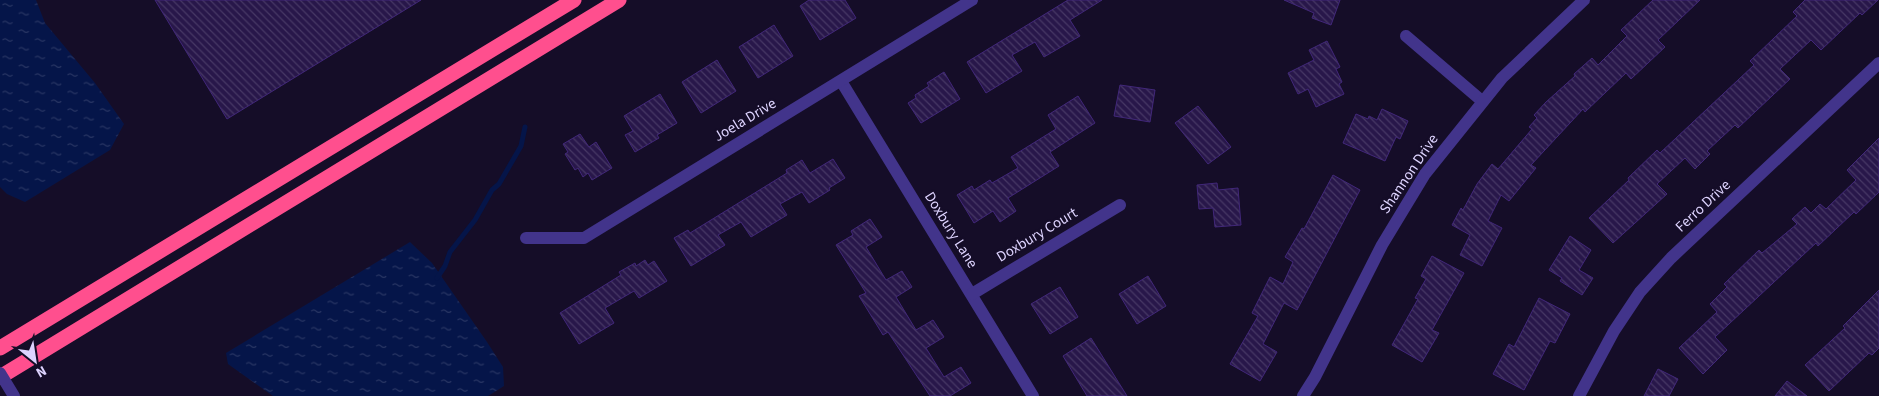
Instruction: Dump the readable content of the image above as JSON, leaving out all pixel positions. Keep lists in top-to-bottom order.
{
  "streets": {
    "street": [
      "Joela Drive",
      "Shannon Drive",
      "Ferro Drive",
      "Doxbury Lane",
      "Doxbury Court"
    ]
  },
  "crossings": [
    ["Joela Drive", "Doxbury Lane"],
    ["Doxbury Lane", "Doxbury Court"]
  ],
  "north": "bottom right"
}
